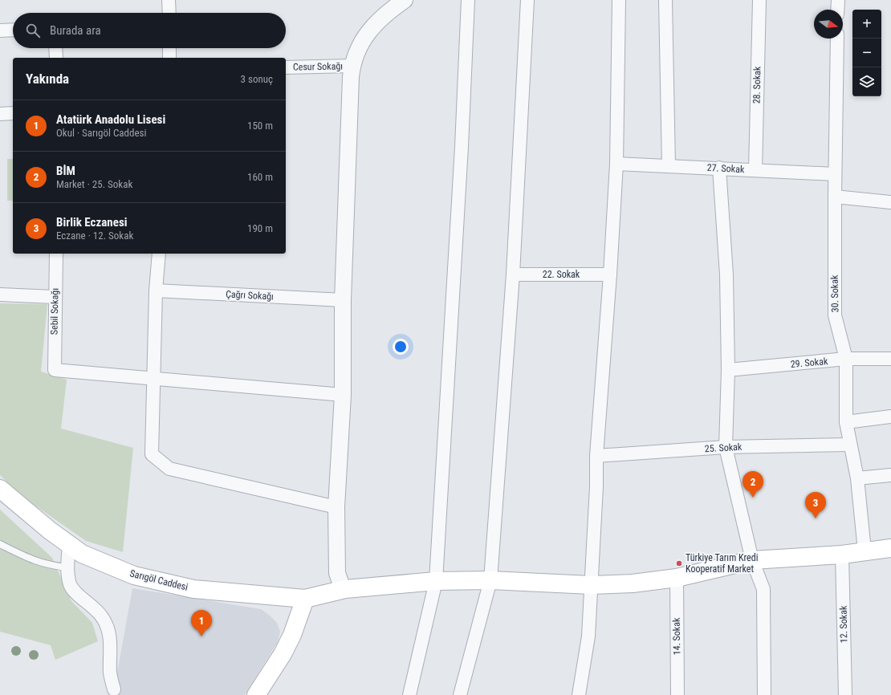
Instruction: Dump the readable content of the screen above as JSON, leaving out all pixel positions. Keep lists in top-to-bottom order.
{
  "streets": {
    "main road": ["Sarıgöl Caddesi"],
    "street": [
      "Cesur Sokağı",
      "28. Sokak",
      "27. Sokak",
      "22. Sokak",
      "30. Sokak",
      "Çağrı Sokağı",
      "Sebil Sokağı",
      "29. Sokak",
      "25. Sokak",
      "12. Sokak",
      "14. Sokak"
    ]
  },
  "crossings": [
    ["28. Sokak", "27. Sokak"],
    ["27. Sokak", "30. Sokak"],
    ["30. Sokak", "29. Sokak"],
    ["30. Sokak", "25. Sokak"],
    ["30. Sokak", "Sarıgöl Caddesi"],
    ["Sarıgöl Caddesi", "12. Sokak"],
    ["Sarıgöl Caddesi", "14. Sokak"]
  ],
  "places": ["Türkiye Tarım Kredi Kooperatif Market"],
  "north": "right",
  "page": {
    "map_buttons": ["+", "−"],
    "search": "Burada ara",
    "heading": ["Yakında", "3 sonuç"],
    "list": [
      {
        "mark": "1",
        "name": "Atatürk Anadolu Lisesi",
        "note": "Okul · Sarıgöl Caddesi",
        "value": "150 m"
      },
      {
        "mark": "2",
        "name": "BİM",
        "note": "Market · 25. Sokak",
        "value": "160 m"
      },
      {
        "mark": "3",
        "name": "Birlik Eczanesi",
        "note": "Eczane · 12. Sokak",
        "value": "190 m"
      }
    ],
    "pins": ["2", "3", "1"]
  }
}
